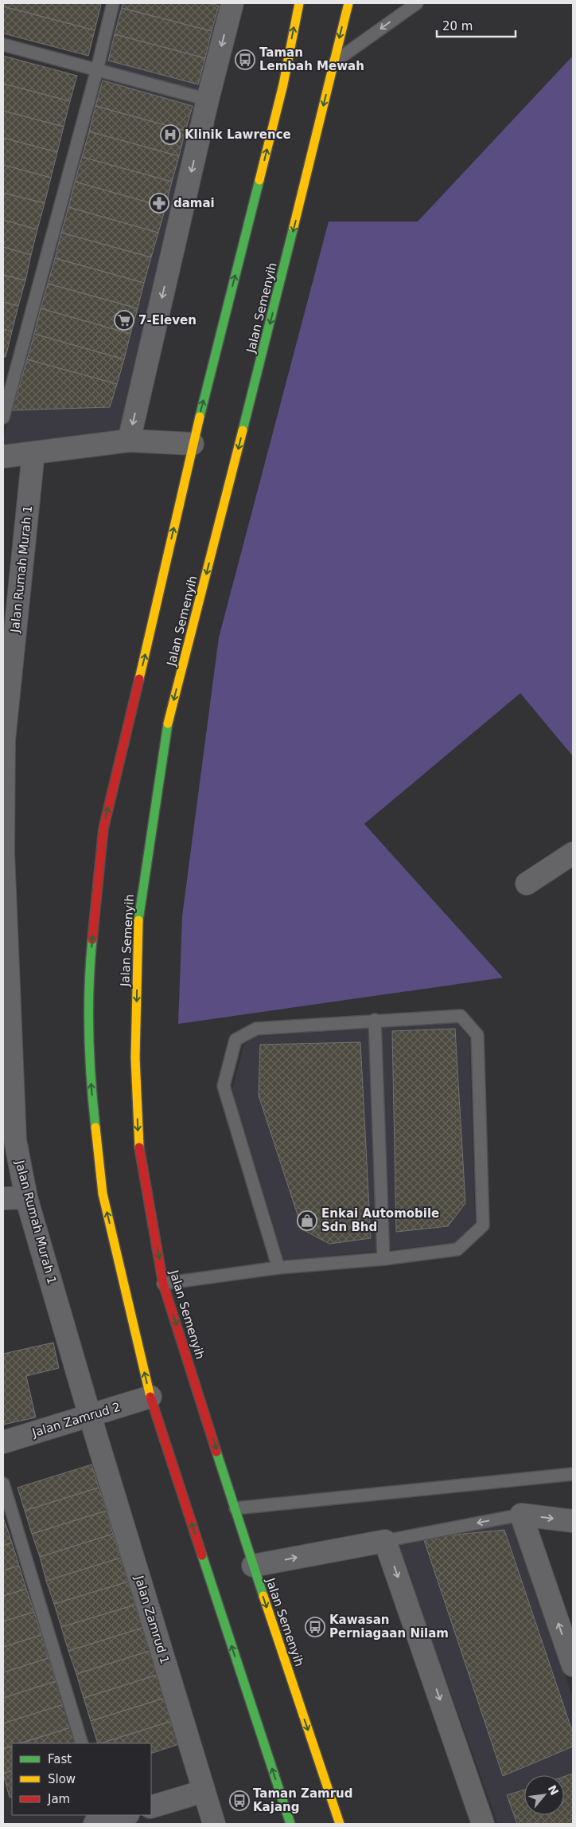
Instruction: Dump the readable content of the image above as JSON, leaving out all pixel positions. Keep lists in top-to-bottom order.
{
  "streets": {
    "main road": ["Jalan Semenyih"],
    "street": ["Jalan Rumah Murah 1", "Jalan Zamrud 2", "Jalan Zamrud 1"]
  },
  "crossings": [
    ["Jalan Rumah Murah 1", "Jalan Zamrud 2"],
    ["Jalan Rumah Murah 1", "Jalan Zamrud 1"],
    ["Jalan Zamrud 2", "Jalan Zamrud 1"]
  ],
  "places": {
    "bus stop": ["Taman Lembah Mewah", "Kawasan Perniagaan Nilam", "Taman Zamrud Kajang"],
    "hospital": ["Klinik Lawrence"],
    "pharmacy": ["damai"],
    "supermarket": ["7-Eleven"],
    "shop": ["Enkai Automobile Sdn Bhd"]
  },
  "legend": ["Fast", "Slow", "Jam"],
  "scale_bar": "20 m",
  "north": "top right"
}
